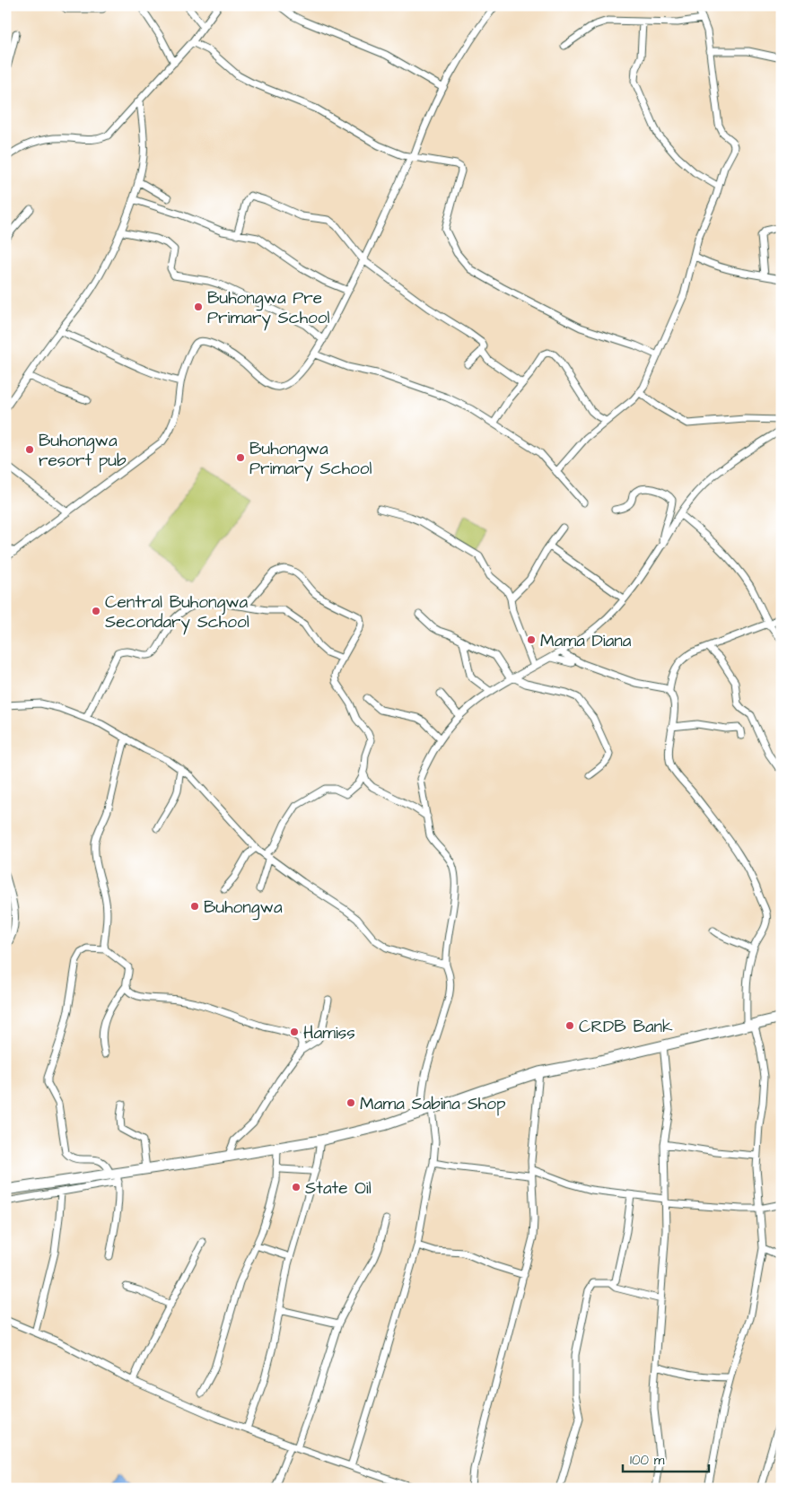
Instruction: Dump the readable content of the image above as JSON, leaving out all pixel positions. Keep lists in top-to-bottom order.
{
  "places": [
    "Buhongwa Pre Primary School",
    "Buhongwa resort pub",
    "Buhongwa Primary School",
    "Central Buhongwa Secondary School",
    "Mama Diana",
    "Buhongwa",
    "CRDB Bank",
    "Hamiss",
    "Mama Sabina Shop",
    "State Oil"
  ],
  "scale_bar": "100 m"
}
